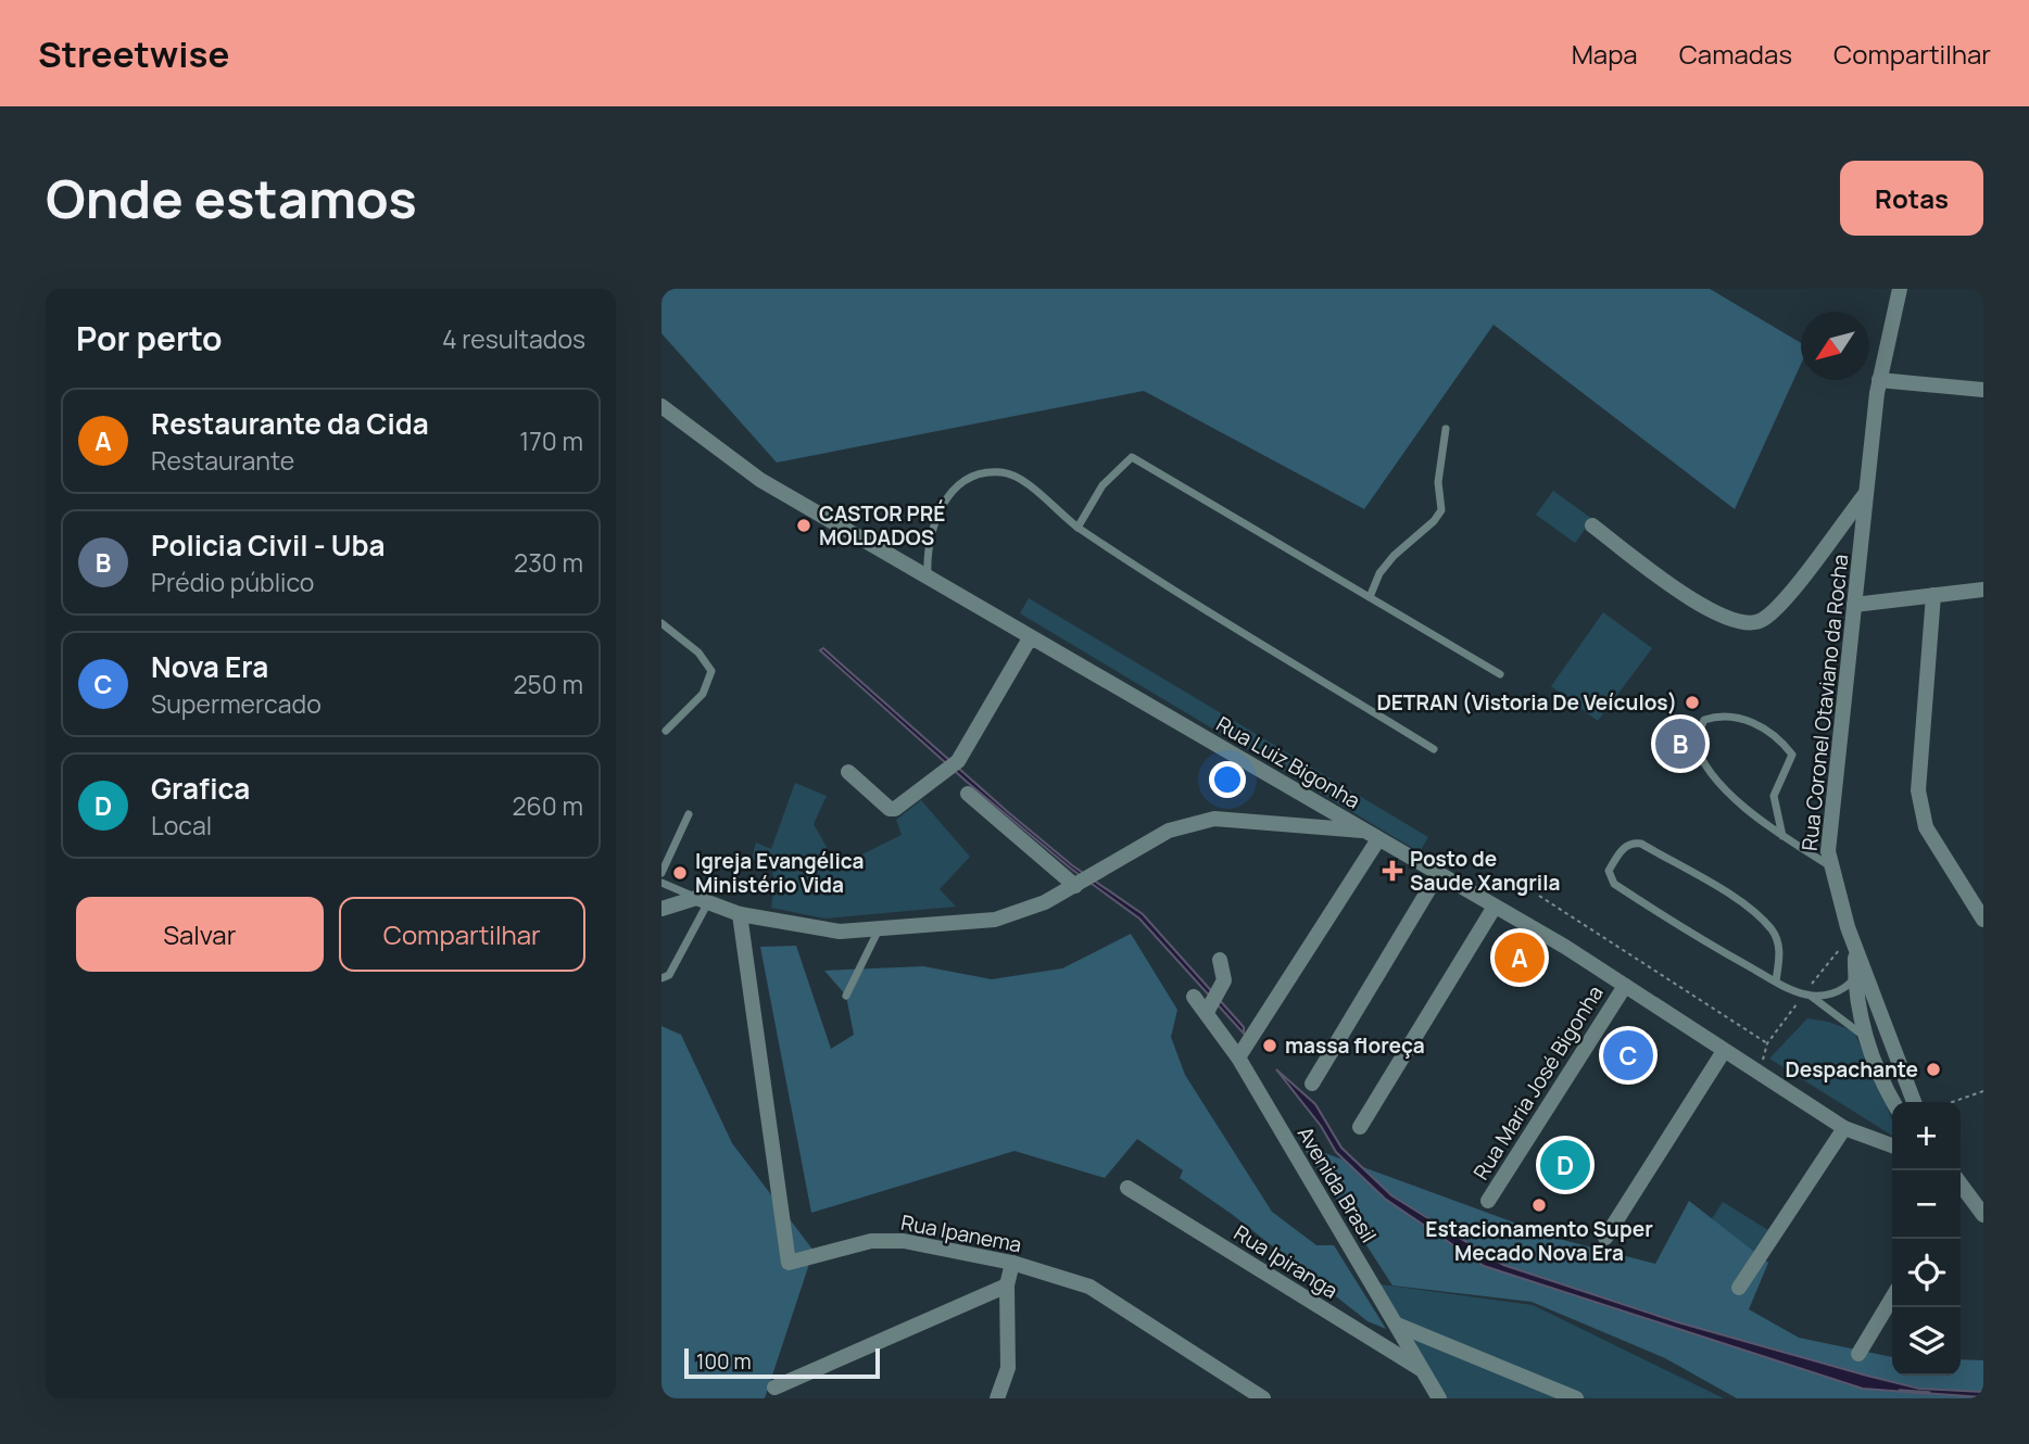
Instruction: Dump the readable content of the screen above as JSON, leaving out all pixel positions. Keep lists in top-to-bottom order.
{
  "streets": {
    "street": [
      "Rua Coronel Otaviano da Rocha",
      "Rua Luiz Bigonha",
      "Rua Maria José Bigonha",
      "Avenida Brasil",
      "Rua Ipanema",
      "Rua Ipiranga"
    ]
  },
  "crossings": [
    ["Rua Luiz Bigonha", "Rua Maria José Bigonha"],
    ["Avenida Brasil", "Rua Ipiranga"]
  ],
  "places": {
    "other": [
      "CASTOR PRÉ MOLDADOS",
      "DETRAN (Vistoria De Veículos)",
      "Igreja Evangélica Ministério Vida",
      "massa floreça",
      "Despachante",
      "Estacionamento Super Mecado Nova Era"
    ],
    "health": ["Posto de Saude Xangrila"]
  },
  "scale_bar": "100 m",
  "north": "bottom left",
  "page": {
    "header": "Streetwise",
    "nav": ["Mapa", "Camadas", "Compartilhar"],
    "buttons": [
      "Rotas",
      ["Salvar", "Compartilhar"]
    ],
    "title": "Onde estamos",
    "heading": ["Por perto", "4 resultados"],
    "list": [
      {
        "mark": "A",
        "name": "Restaurante da Cida",
        "note": "Restaurante",
        "value": "170 m"
      },
      {
        "mark": "B",
        "name": "Policia Civil - Uba",
        "note": "Prédio público",
        "value": "230 m"
      },
      {
        "mark": "C",
        "name": "Nova Era",
        "note": "Supermercado",
        "value": "250 m"
      },
      {
        "mark": "D",
        "name": "Grafica",
        "note": "Local",
        "value": "260 m"
      }
    ],
    "pins": [
      "B",
      "A",
      "C",
      "D"
    ],
    "map_buttons": ["+", "−"],
    "scale": "100 m"
  }
}
